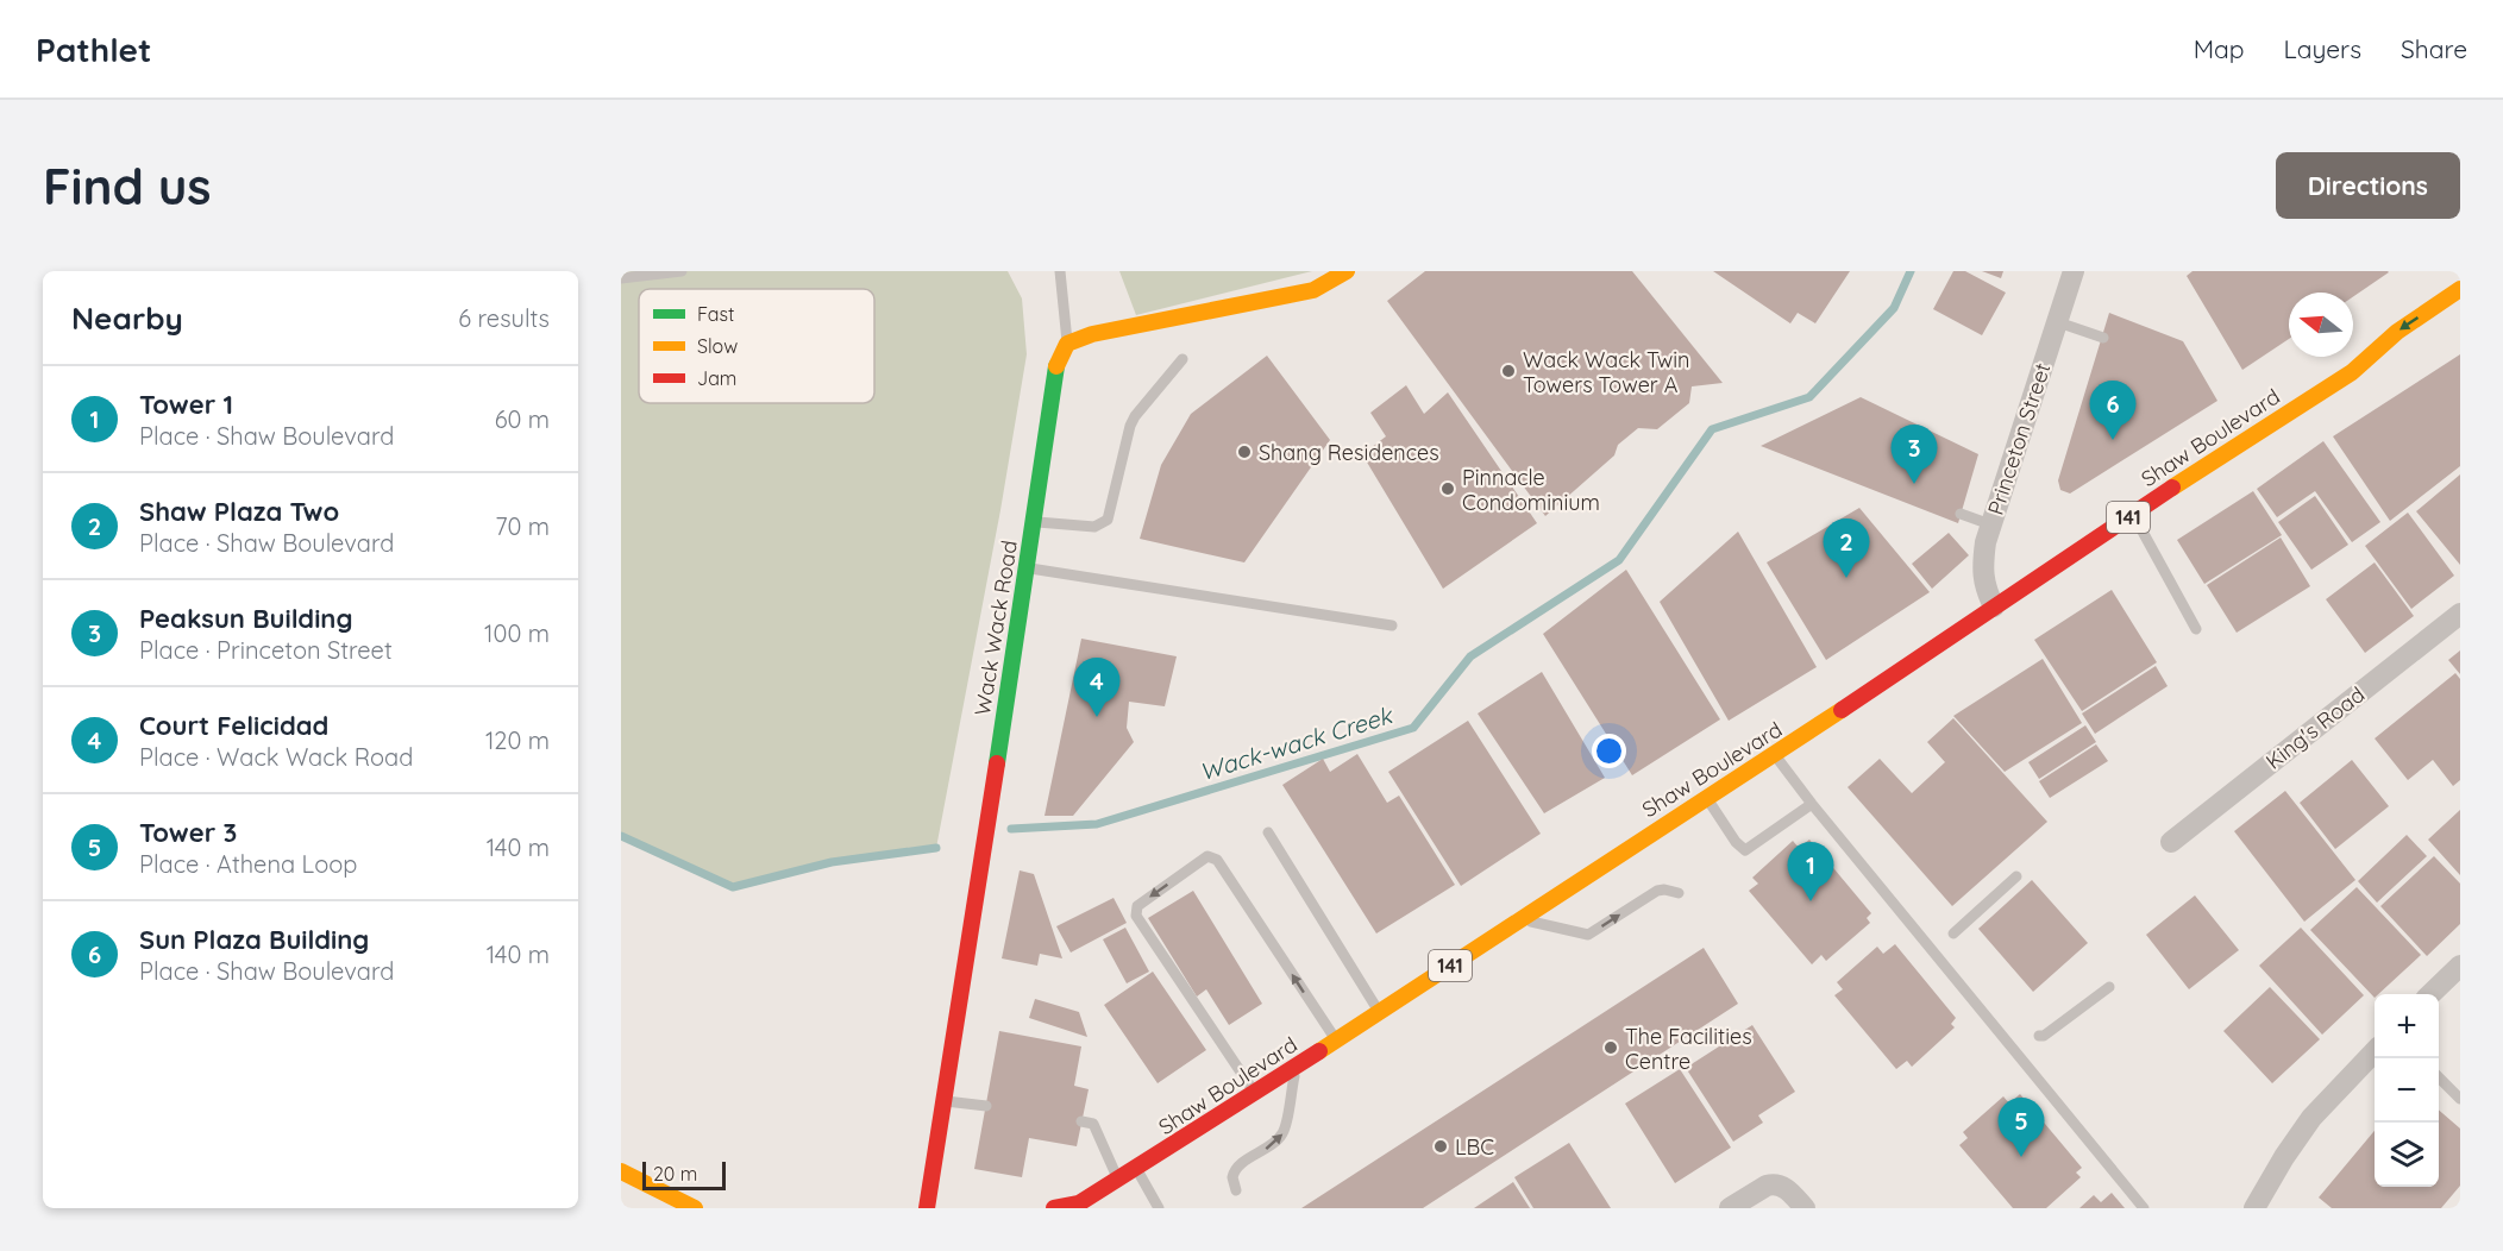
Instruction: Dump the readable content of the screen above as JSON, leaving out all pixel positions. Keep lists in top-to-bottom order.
{
  "streets": {
    "main road": ["Shaw Boulevard", "141", "Wack Wack Road"],
    "street": ["Princeton Street", "King's Road"]
  },
  "crossings": [
    ["Shaw Boulevard", "Princeton Street"]
  ],
  "water": ["Wack-wack Creek"],
  "places": [
    "Wack Wack Twin Towers Tower A",
    "Shang Residences",
    "Pinnacle Condominium",
    "The Facilities Centre",
    "LBC"
  ],
  "legend": ["Fast", "Slow", "Jam"],
  "scale_bar": "20 m",
  "north": "left",
  "page": {
    "header": "Pathlet",
    "nav": ["Map", "Layers", "Share"],
    "buttons": "Directions",
    "title": "Find us",
    "heading": ["Nearby", "6 results"],
    "list": [
      {
        "mark": "1",
        "name": "Tower 1",
        "note": "Place · Shaw Boulevard",
        "value": "60 m"
      },
      {
        "mark": "2",
        "name": "Shaw Plaza Two",
        "note": "Place · Shaw Boulevard",
        "value": "70 m"
      },
      {
        "mark": "3",
        "name": "Peaksun Building",
        "note": "Place · Princeton Street",
        "value": "100 m"
      },
      {
        "mark": "4",
        "name": "Court Felicidad",
        "note": "Place · Wack Wack Road",
        "value": "120 m"
      },
      {
        "mark": "5",
        "name": "Tower 3",
        "note": "Place · Athena Loop",
        "value": "140 m"
      },
      {
        "mark": "6",
        "name": "Sun Plaza Building",
        "note": "Place · Shaw Boulevard",
        "value": "140 m"
      }
    ],
    "pins": [
      "6",
      "3",
      "2",
      "4",
      "1",
      "5"
    ],
    "map_buttons": ["+", "−"],
    "scale": "20 m"
  }
}
